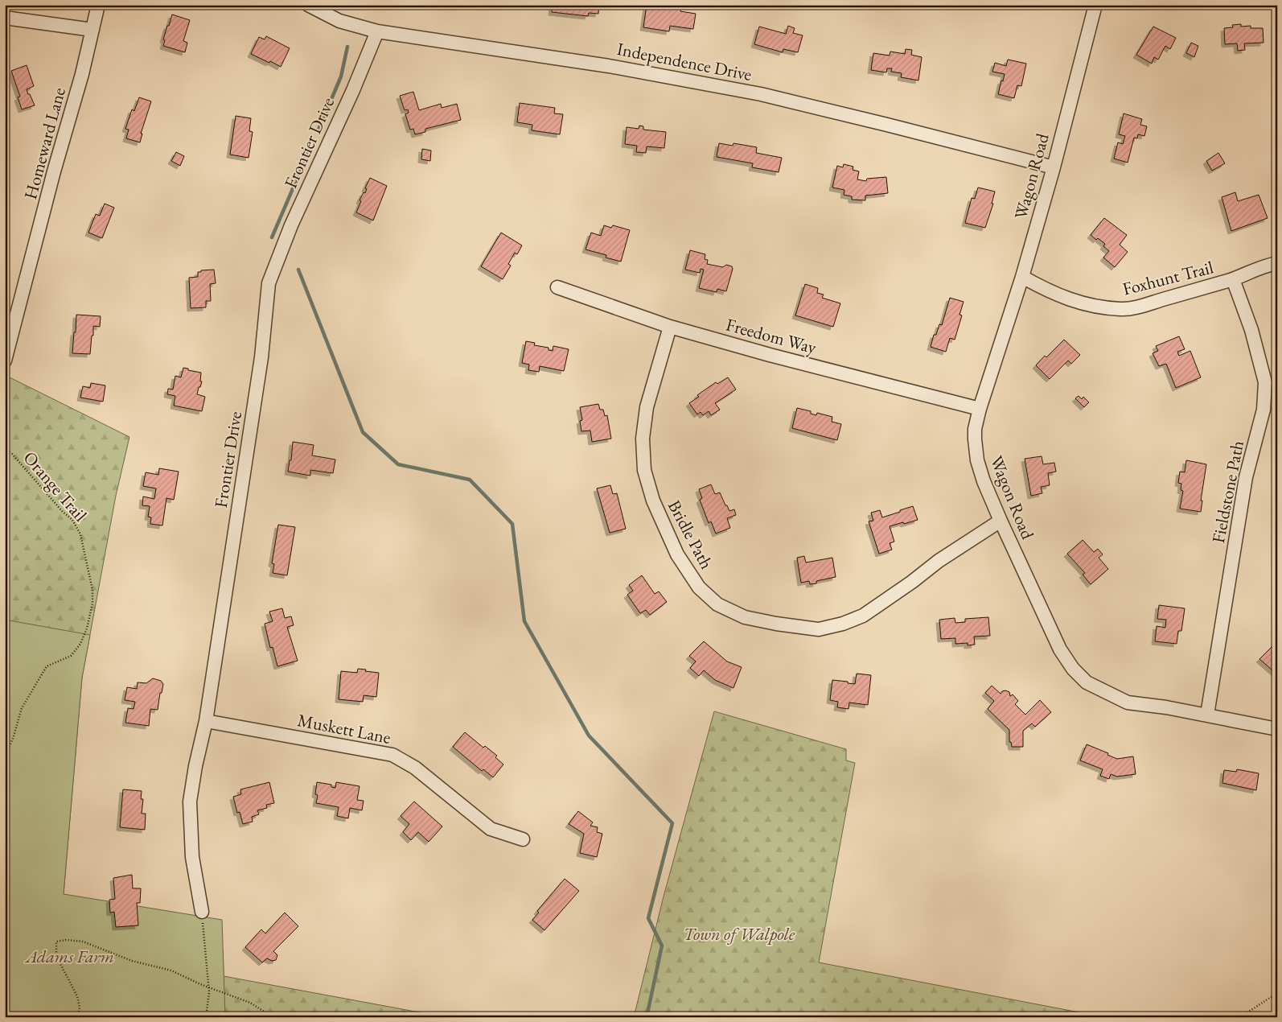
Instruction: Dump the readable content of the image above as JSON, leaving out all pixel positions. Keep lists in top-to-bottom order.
{
  "streets": {
    "street": [
      "Independence Drive",
      "Frontier Drive",
      "Homeward Lane",
      "Wagon Road",
      "Foxhunt Trail",
      "Freedom Way",
      "Fieldstone Path",
      "Bridle Path",
      "Muskett Lane"
    ],
    "path": ["Orange Trail"]
  },
  "crossings": [
    ["Independence Drive", "Frontier Drive"],
    ["Independence Drive", "Wagon Road"],
    ["Frontier Drive", "Muskett Lane"],
    ["Wagon Road", "Foxhunt Trail"],
    ["Wagon Road", "Freedom Way"],
    ["Wagon Road", "Fieldstone Path"],
    ["Wagon Road", "Bridle Path"],
    ["Foxhunt Trail", "Fieldstone Path"],
    ["Freedom Way", "Bridle Path"]
  ],
  "parks": ["Town of Walpole", "Adams Farm"]
}
